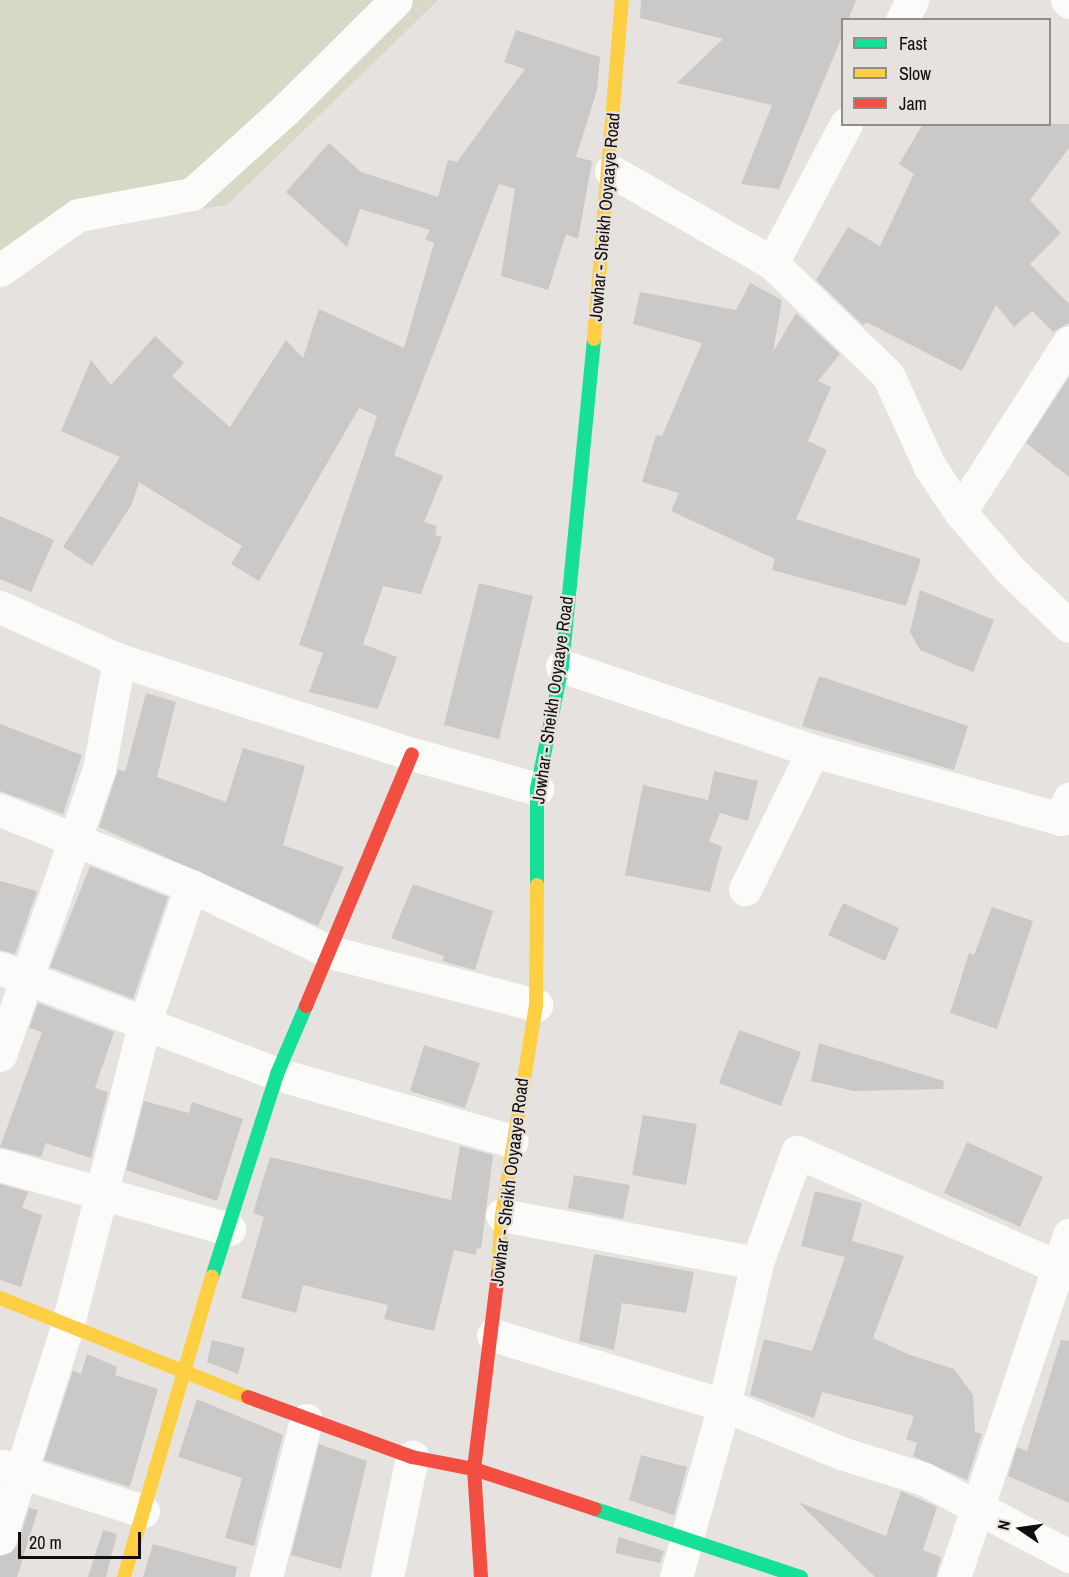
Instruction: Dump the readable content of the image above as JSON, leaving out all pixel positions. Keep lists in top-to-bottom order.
{
  "streets": {
    "street": ["Jowhar - Sheikh Ooyaaye Road"]
  },
  "legend": ["Fast", "Slow", "Jam"],
  "scale_bar": "20 m",
  "north": "left"
}
